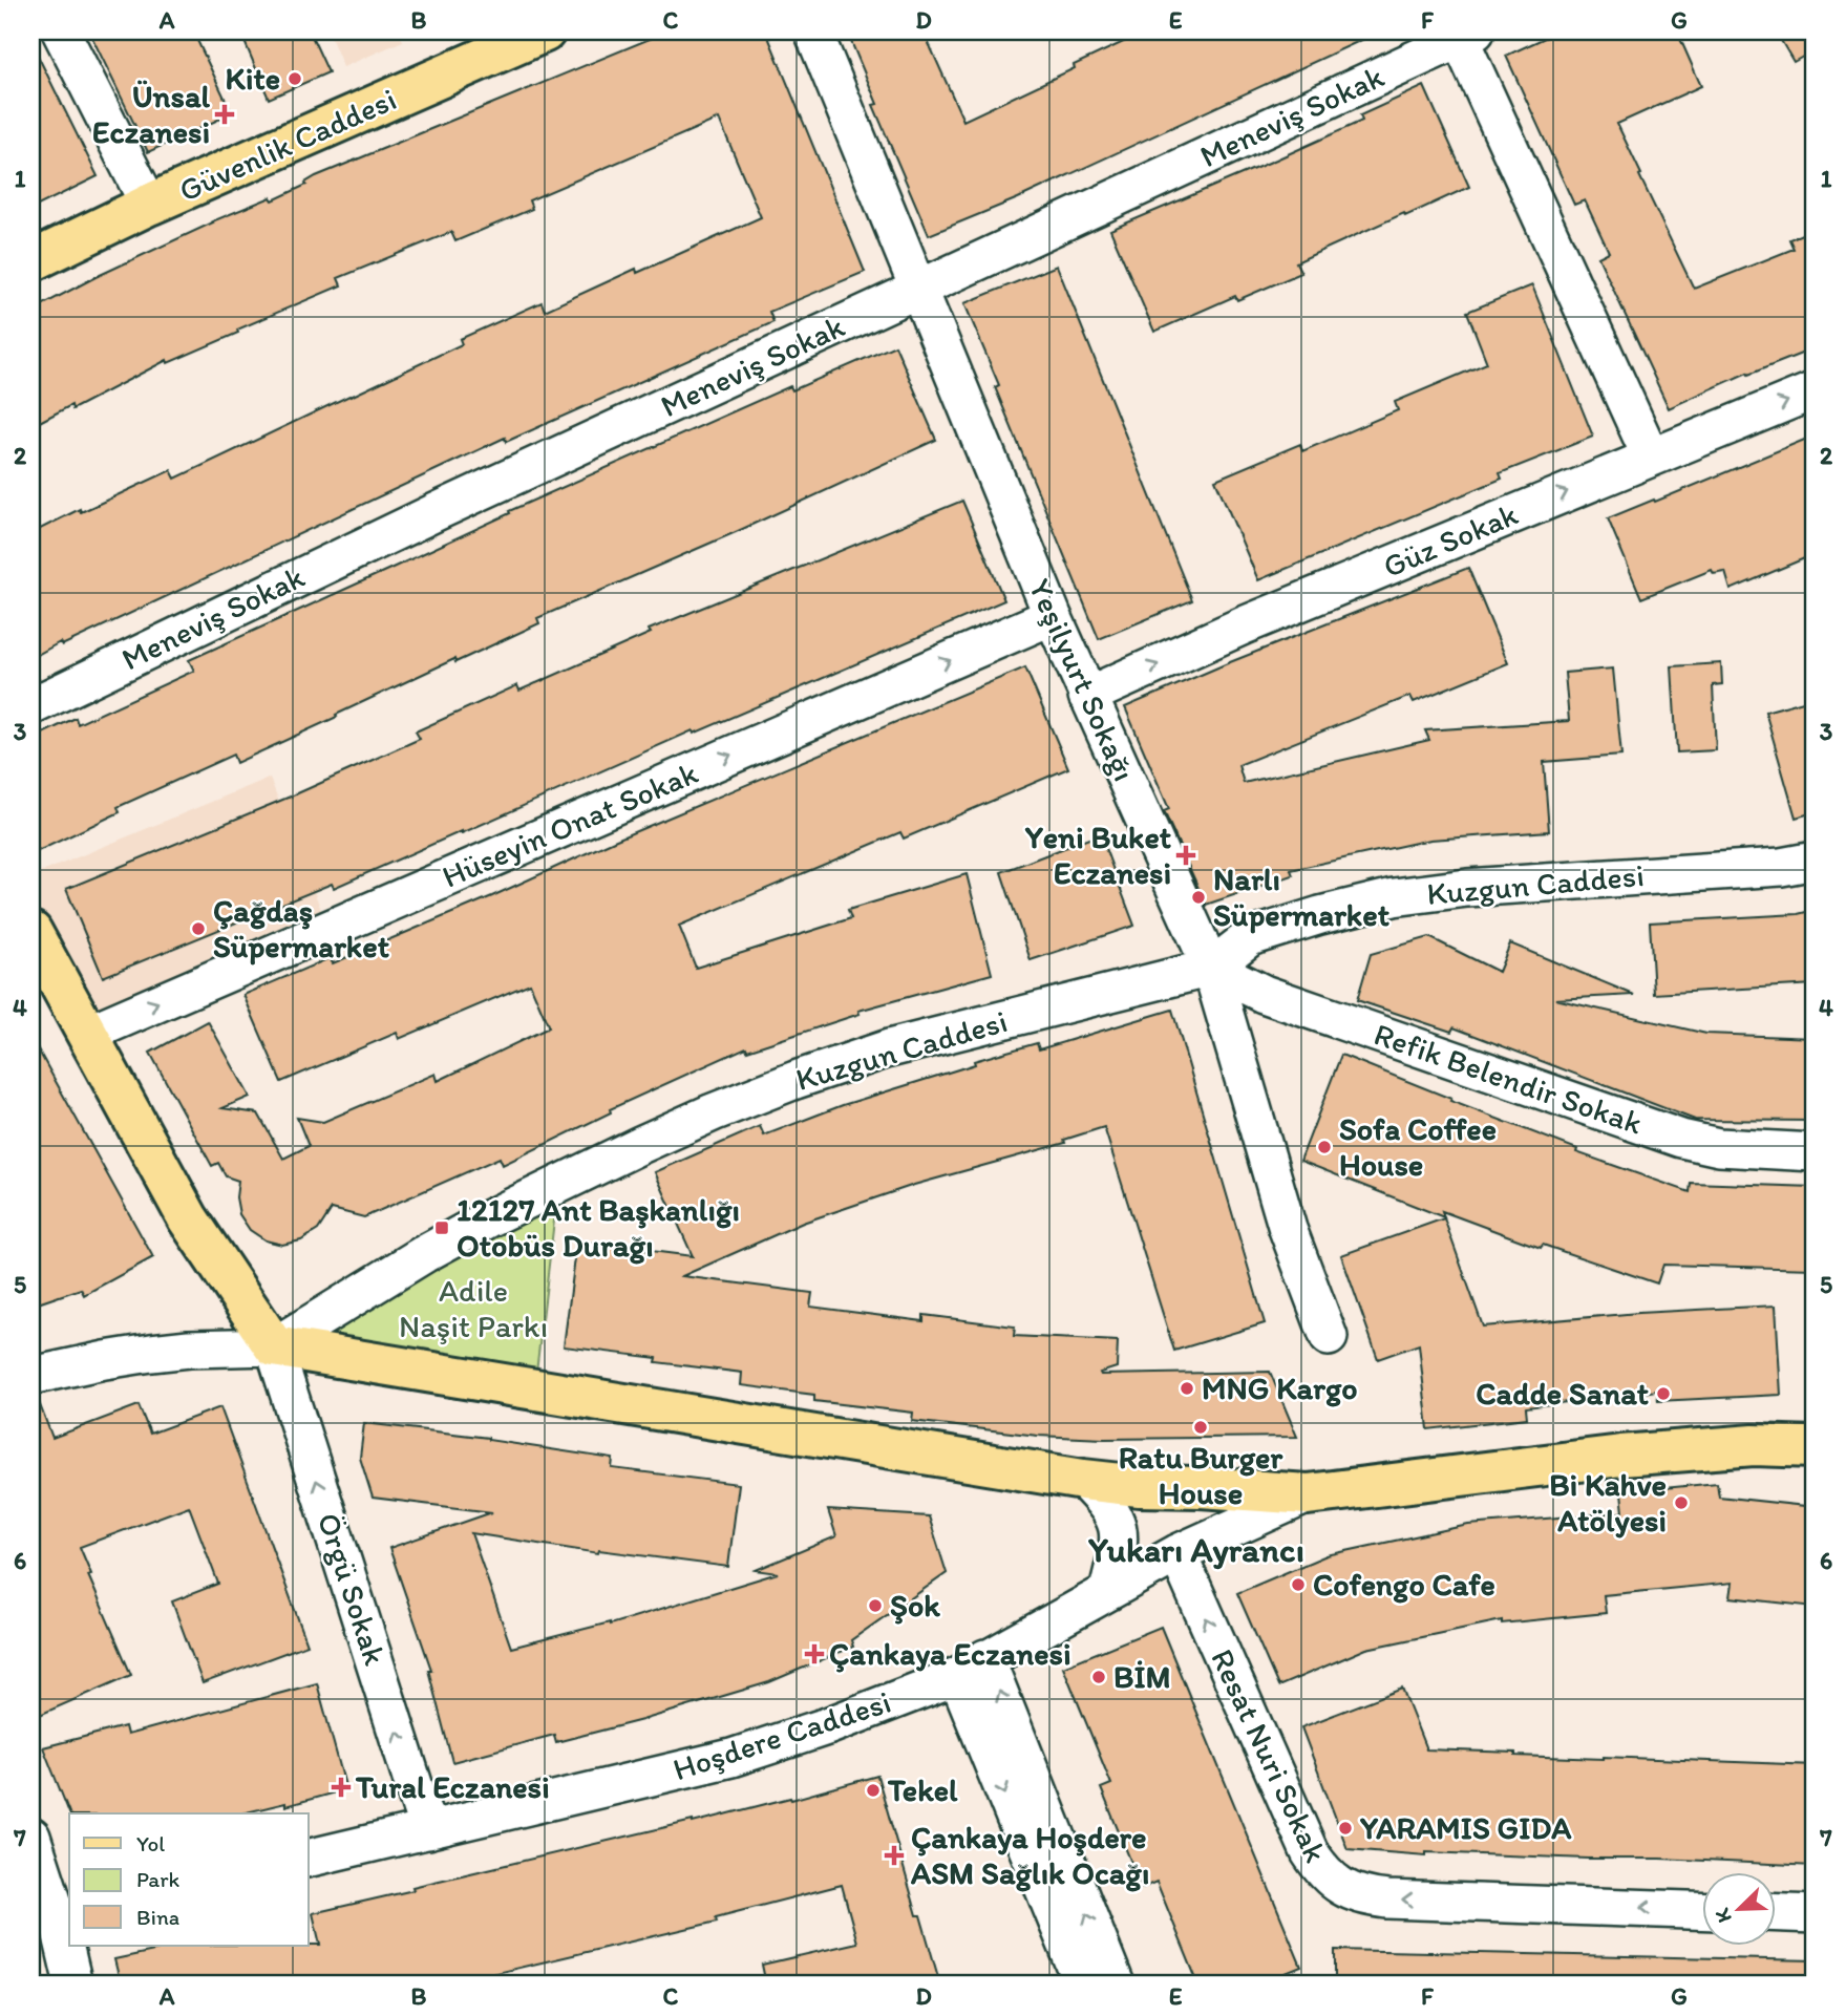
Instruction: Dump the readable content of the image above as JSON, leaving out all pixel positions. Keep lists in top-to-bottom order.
{
  "streets": {
    "main road": ["Güvenlik Caddesi"],
    "street": [
      "Meneviş Sokak",
      "Güz Sokak",
      "Yeşilyurt Sokağı",
      "Hüseyin Onat Sokak",
      "Kuzgun Caddesi",
      "Refik Belendir Sokak",
      "Örgü Sokak",
      "Hoşdere Caddesi",
      "Resat Nuri Sokak"
    ]
  },
  "crossings": [
    ["Meneviş Sokak", "Yeşilyurt Sokağı"],
    ["Güz Sokak", "Yeşilyurt Sokağı"],
    ["Yeşilyurt Sokağı", "Hüseyin Onat Sokak"],
    ["Yeşilyurt Sokağı", "Kuzgun Caddesi"],
    ["Yeşilyurt Sokağı", "Refik Belendir Sokak"],
    ["Kuzgun Caddesi", "Refik Belendir Sokak"],
    ["Kuzgun Caddesi", "Örgü Sokak"],
    ["Örgü Sokak", "Hoşdere Caddesi"],
    ["Hoşdere Caddesi", "Resat Nuri Sokak"]
  ],
  "one_way": [
    "Güz Sokak",
    "Hüseyin Onat Sokak",
    "Örgü Sokak",
    "Resat Nuri Sokak"
  ],
  "districts": ["Yukarı Ayrancı"],
  "parks": ["Adile Naşit Parkı"],
  "places": {
    "other": [
      "Kite",
      "Narlı Süpermarket",
      "Çağdaş Süpermarket",
      "Sofa Coffee House",
      "MNG Kargo",
      "Cadde Sanat",
      "Ratu Burger House",
      "Bi Kahve Atölyesi",
      "Cofengo Cafe",
      "Şok",
      "BİM",
      "Tekel",
      "YARAMIS GIDA"
    ],
    "health": [
      "Ünsal Eczanesi",
      "Yeni Buket Eczanesi",
      "Çankaya Eczanesi",
      "Tural Eczanesi",
      "Çankaya Hoşdere ASM Sağlık Ocağı"
    ],
    "transit": ["12127 Ant Başkanlığı Otobüs Durağı"]
  },
  "legend": ["Yol", "Park", "Bina"],
  "north": "bottom left",
  "grid": {
    "columns": [
      "A",
      "B",
      "C",
      "D",
      "E",
      "F",
      "G"
    ],
    "rows": [
      "1",
      "2",
      "3",
      "4",
      "5",
      "6",
      "7"
    ]
  }
}
